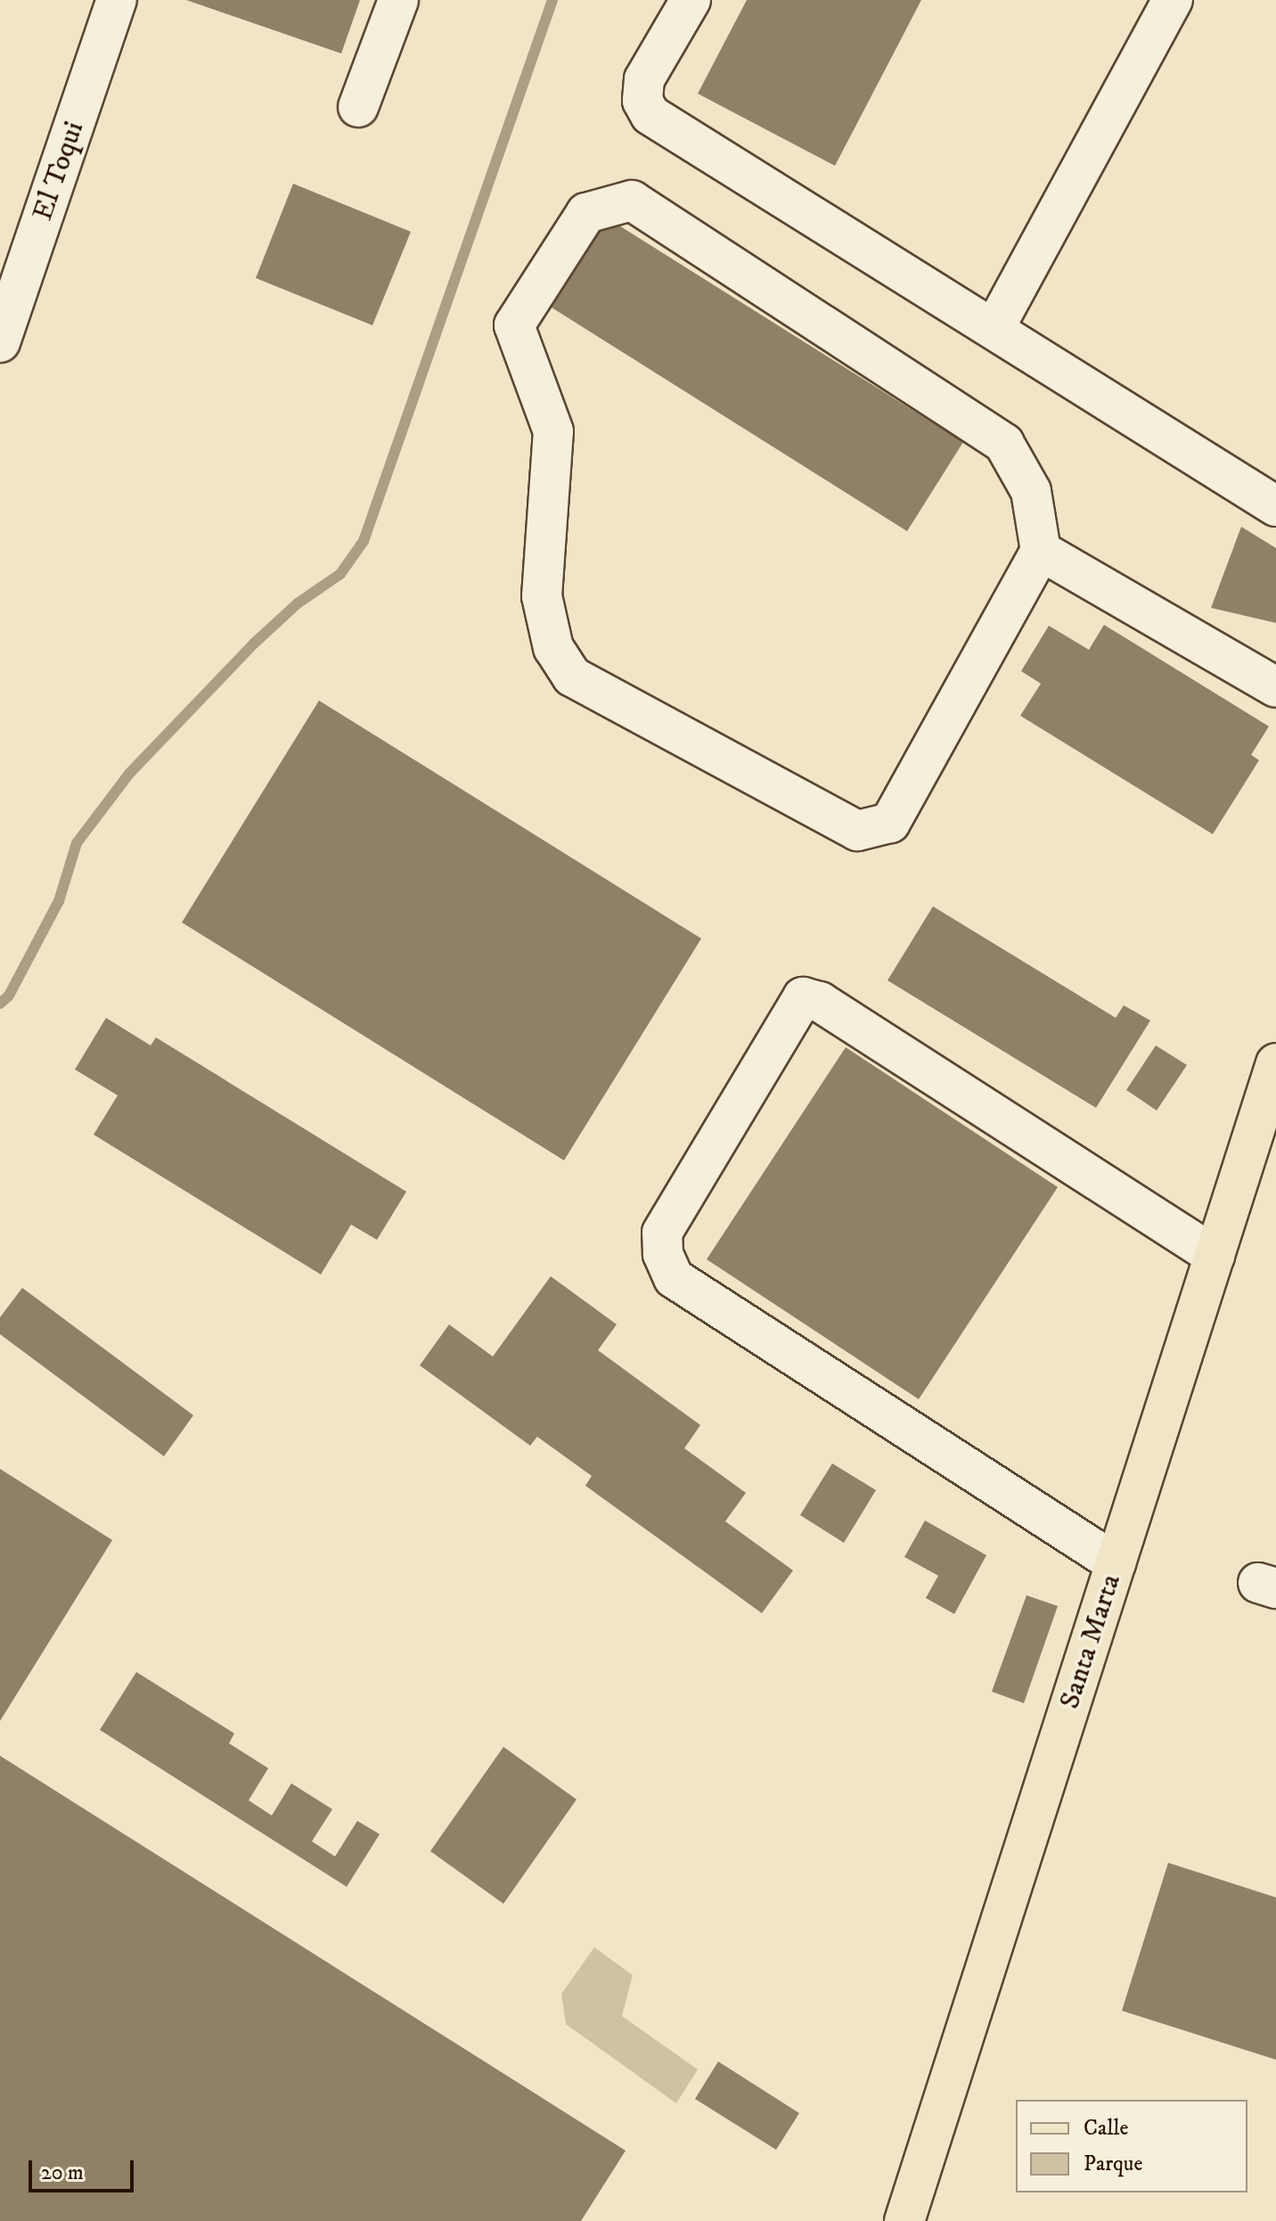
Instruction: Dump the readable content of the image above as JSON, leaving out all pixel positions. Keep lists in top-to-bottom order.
{
  "streets": {
    "main road": ["Santa Marta"],
    "street": ["El Toqui"]
  },
  "legend": ["Calle", "Parque"],
  "scale_bar": "20 m"
}
